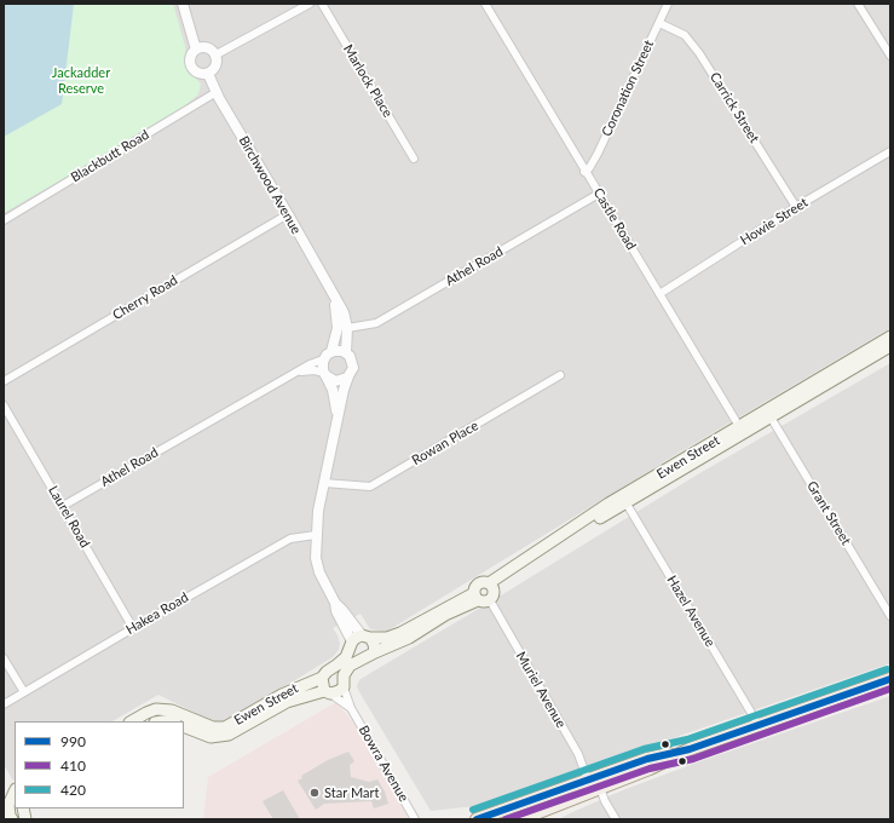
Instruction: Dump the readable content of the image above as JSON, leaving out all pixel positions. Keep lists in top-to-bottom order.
{
  "streets": {
    "main road": ["Ewen Street"],
    "street": [
      "Marlock Place",
      "Coronation Street",
      "Carrick Street",
      "Blackbutt Road",
      "Birchwood Avenue",
      "Castle Road",
      "Howie Street",
      "Athel Road",
      "Cherry Road",
      "Rowan Place",
      "Grant Street",
      "Laurel Road",
      "Hazel Avenue",
      "Hakea Road",
      "Muriel Avenue",
      "Bowra Avenue"
    ]
  },
  "crossings": [
    ["Coronation Street", "Carrick Street"],
    ["Coronation Street", "Castle Road"],
    ["Carrick Street", "Howie Street"],
    ["Blackbutt Road", "Birchwood Avenue"],
    ["Birchwood Avenue", "Athel Road"],
    ["Birchwood Avenue", "Cherry Road"],
    ["Birchwood Avenue", "Rowan Place"],
    ["Birchwood Avenue", "Ewen Street"],
    ["Birchwood Avenue", "Hakea Road"],
    ["Castle Road", "Howie Street"],
    ["Castle Road", "Athel Road"],
    ["Castle Road", "Ewen Street"],
    ["Athel Road", "Laurel Road"],
    ["Ewen Street", "Grant Street"],
    ["Ewen Street", "Hazel Avenue"],
    ["Ewen Street", "Muriel Avenue"],
    ["Ewen Street", "Bowra Avenue"],
    ["Laurel Road", "Hakea Road"]
  ],
  "parks": ["Jackadder Reserve"],
  "places": ["Star Mart"],
  "lines": ["transit line 420", "transit line 990", "transit line 410"],
  "legend": ["990", "410", "420"]
}
